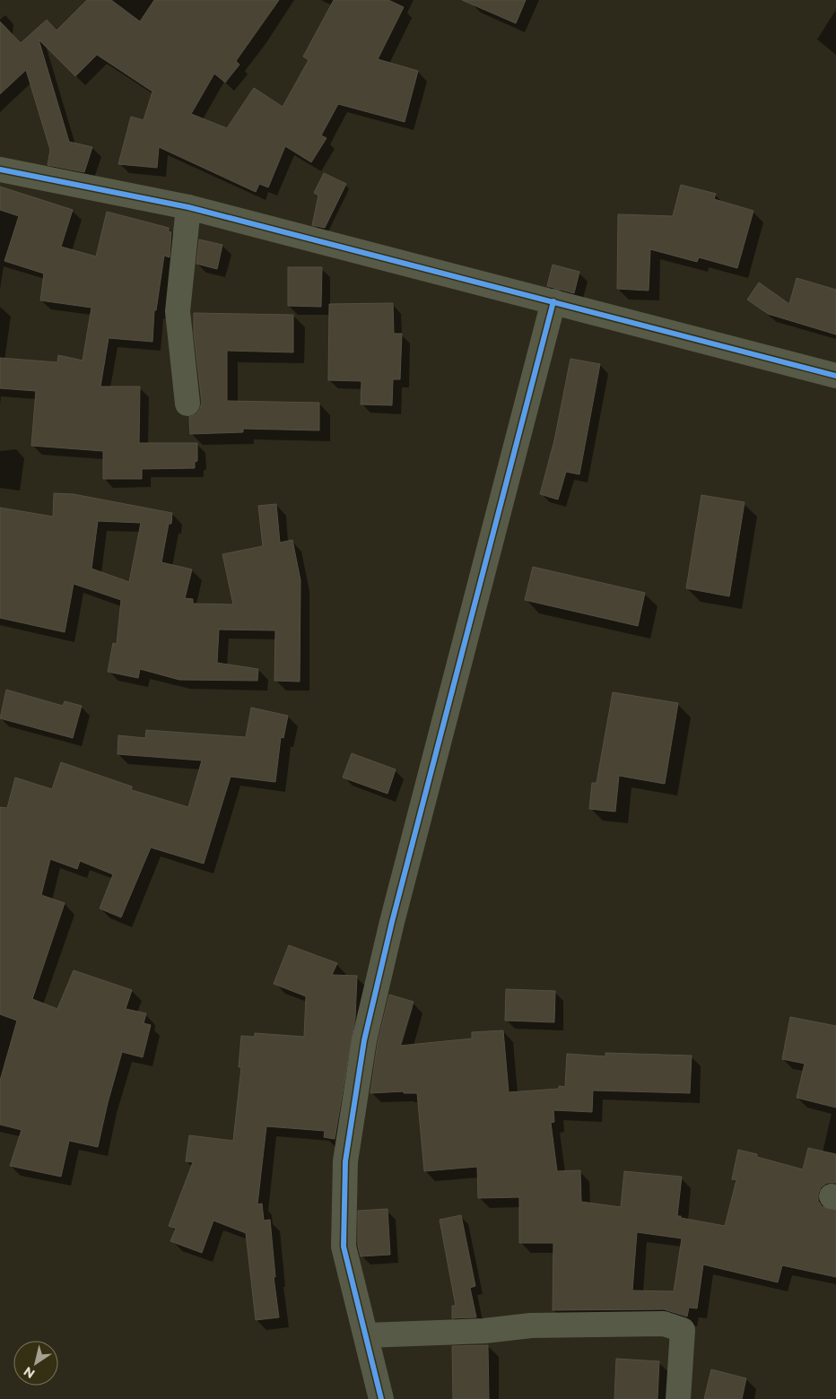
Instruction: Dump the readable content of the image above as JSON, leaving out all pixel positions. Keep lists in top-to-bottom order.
{
  "north": "bottom left"
}
